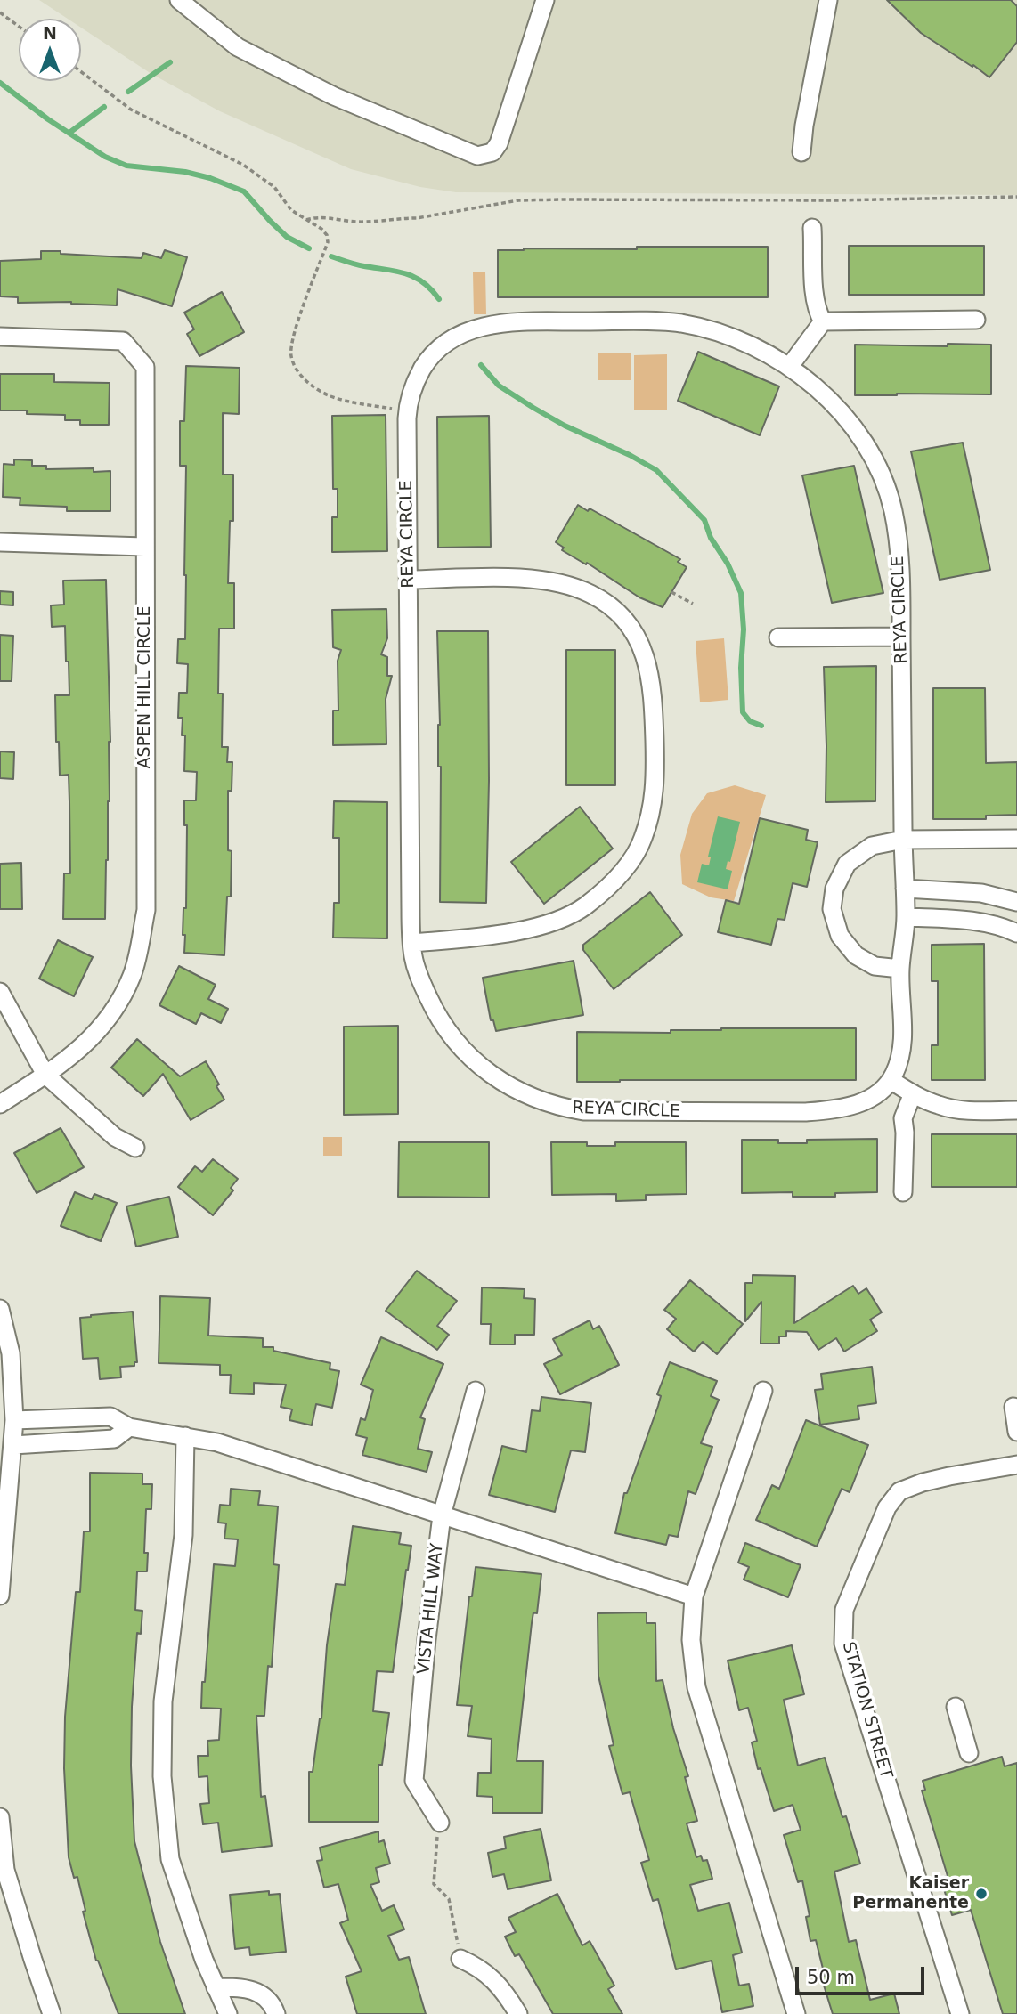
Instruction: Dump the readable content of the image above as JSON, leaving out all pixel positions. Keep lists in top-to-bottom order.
{
  "streets": {
    "street": [
      "REYA CIRCLE",
      "ASPEN HILL CIRCLE",
      "VISTA HILL WAY",
      "STATION STREET"
    ]
  },
  "places": ["Kaiser Permanente"],
  "scale_bar": "50 m",
  "north": "top"
}
